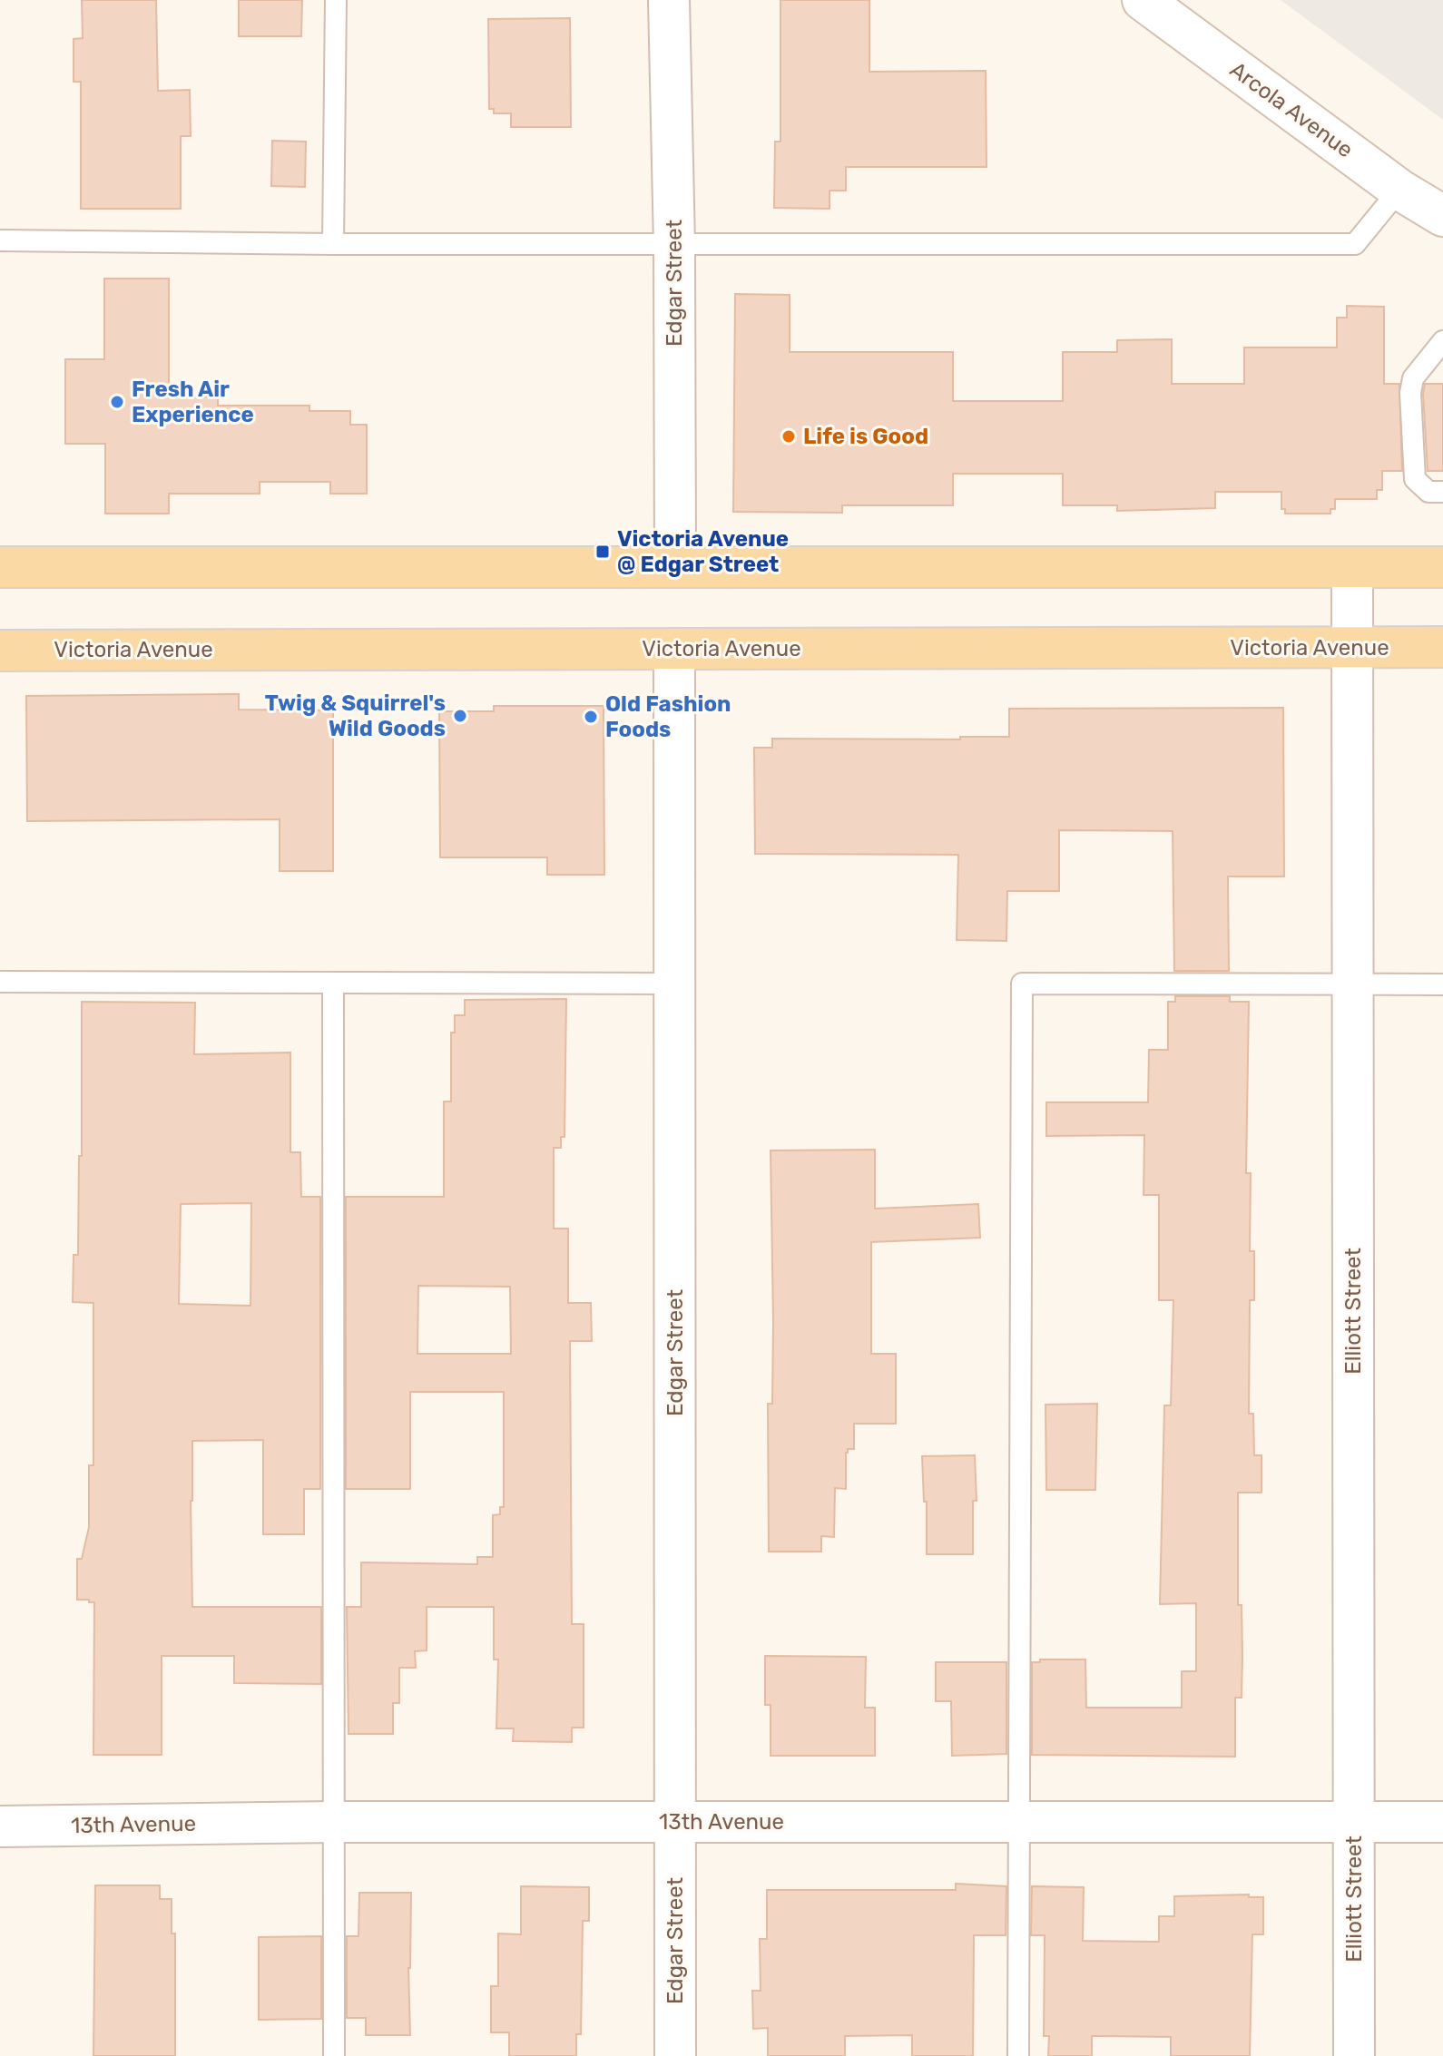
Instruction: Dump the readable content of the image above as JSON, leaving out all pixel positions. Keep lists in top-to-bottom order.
{
  "streets": {
    "main road": ["Victoria Avenue"],
    "street": [
      "Arcola Avenue",
      "Edgar Street",
      "Elliott Street",
      "13th Avenue"
    ]
  },
  "crossings": [
    ["Edgar Street", "Victoria Avenue"],
    ["Edgar Street", "13th Avenue"],
    ["Victoria Avenue", "Elliott Street"],
    ["Elliott Street", "13th Avenue"]
  ],
  "places": {
    "other": [
      "Fresh Air Experience",
      "Life is Good",
      "Twig & Squirrel's Wild Goods",
      "Old Fashion Foods"
    ],
    "transit": ["Victoria Avenue @ Edgar Street"]
  }
}
